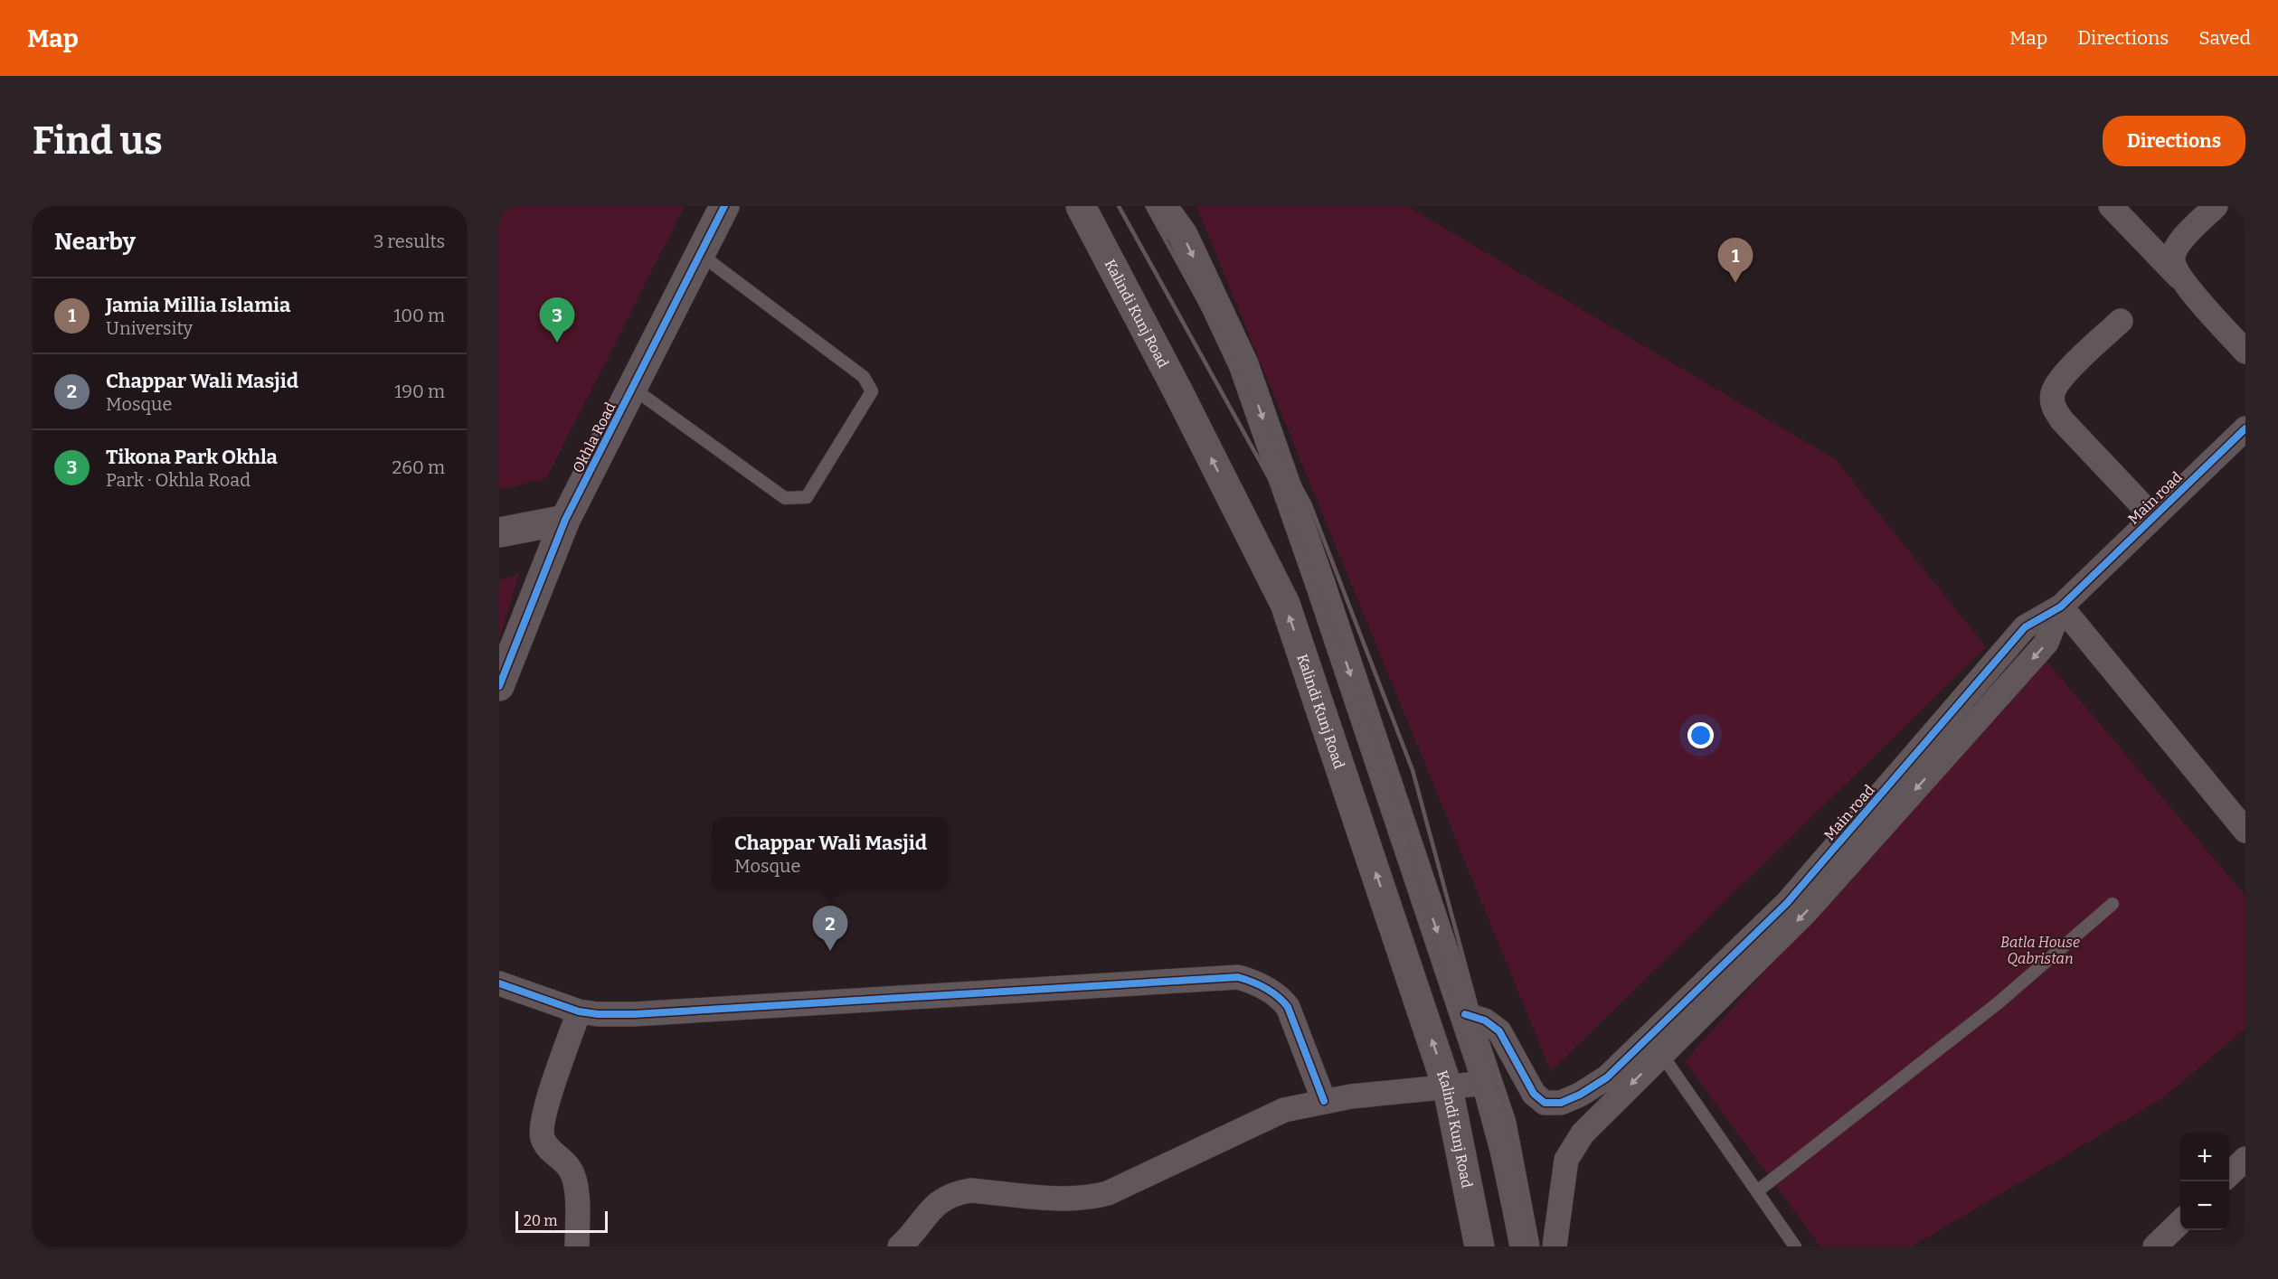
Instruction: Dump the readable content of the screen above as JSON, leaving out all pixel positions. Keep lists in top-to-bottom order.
{
  "streets": {
    "main road": ["Kalindi Kunj Road", "Okhla Road"],
    "street": ["Main road"]
  },
  "parks": ["Batla House Qabristan"],
  "scale_bar": "20 m",
  "page": {
    "header": "Map",
    "nav": ["Map", "Directions", "Saved"],
    "buttons": "Directions",
    "title": "Find us",
    "heading": ["Nearby", "3 results"],
    "pins": ["1", "3", "2"],
    "list": [
      {
        "mark": "1",
        "name": "Jamia Millia Islamia",
        "note": "University",
        "value": "100 m"
      },
      {
        "mark": "2",
        "name": "Chappar Wali Masjid",
        "note": "Mosque",
        "value": "190 m"
      },
      {
        "mark": "3",
        "name": "Tikona Park Okhla",
        "note": "Park · Okhla Road",
        "value": "260 m"
      }
    ],
    "popup": ["Chappar Wali Masjid", "Mosque"],
    "map_buttons": ["+", "−"],
    "scale": "20 m"
  }
}
